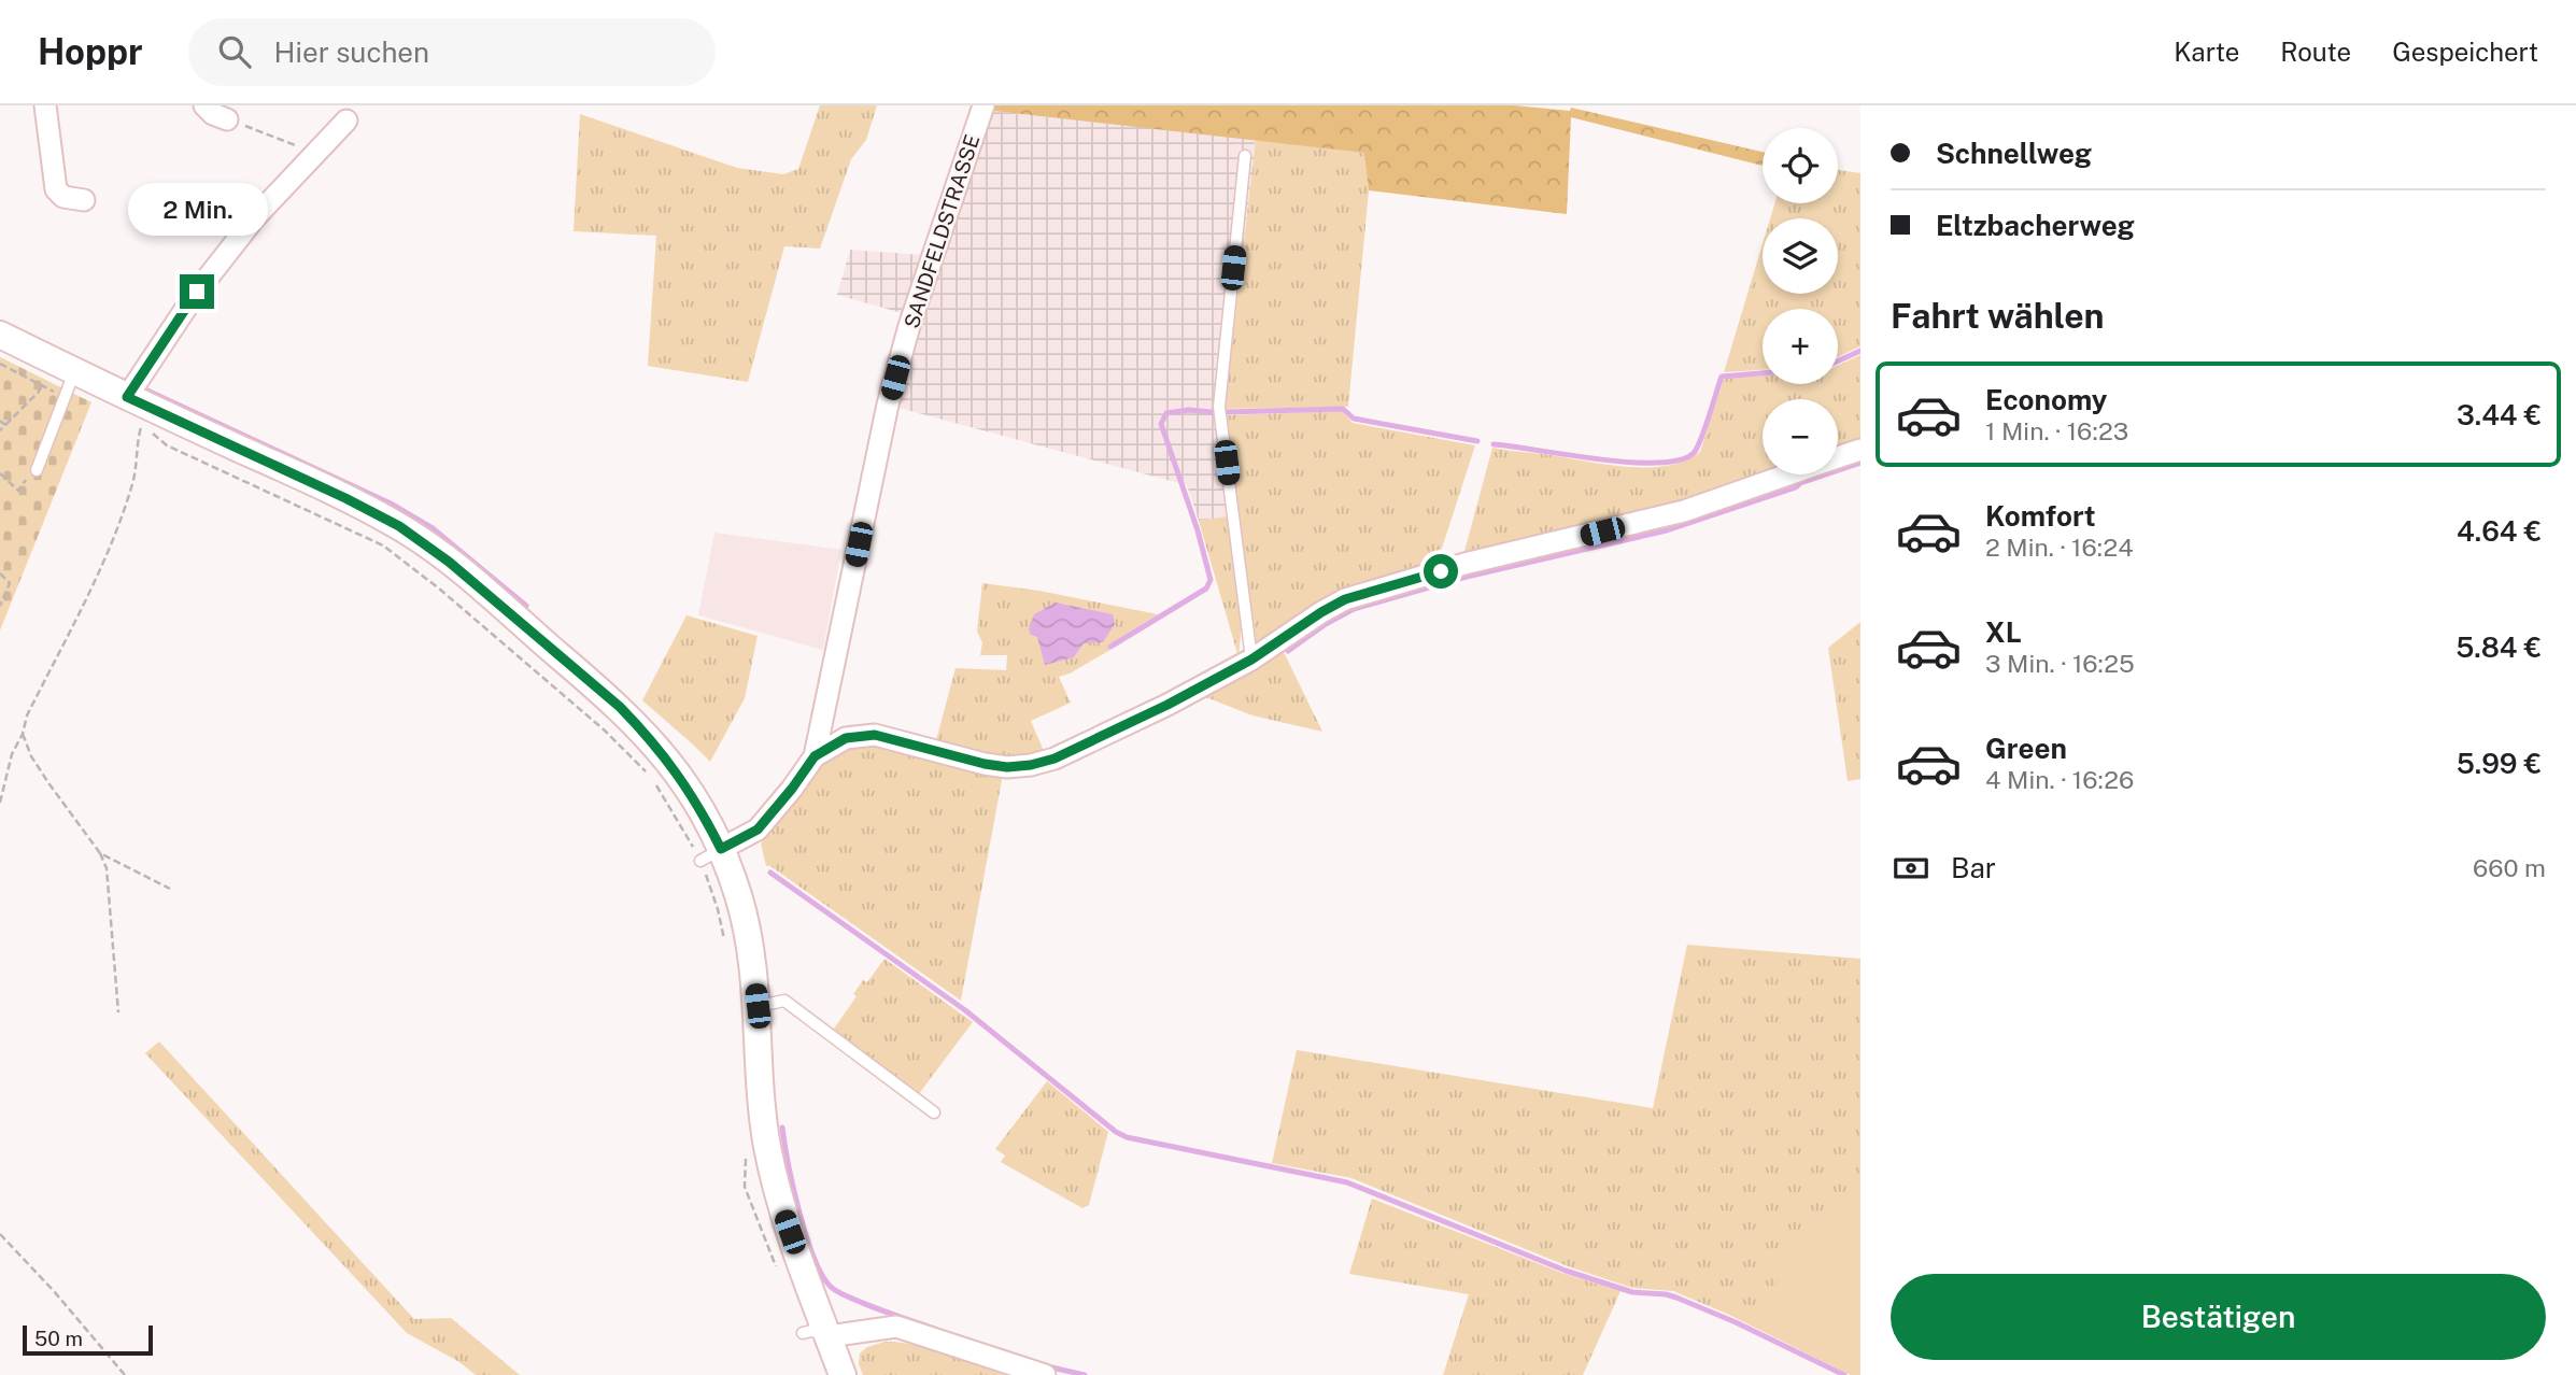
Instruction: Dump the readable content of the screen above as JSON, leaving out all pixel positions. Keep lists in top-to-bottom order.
{
  "streets": {
    "street": ["SANDFELDSTRASSE"]
  },
  "scale_bar": "50 m",
  "page": {
    "header": "Hoppr",
    "search": "Hier suchen",
    "nav": ["Karte", "Route", "Gespeichert"],
    "banner": ["Schnellweg", "Eltzbacherweg"],
    "map_buttons": ["+", "−"],
    "bubble": "2 Min.",
    "heading": "Fahrt wählen",
    "list": [
      {
        "name": "Economy",
        "note": "1 Min. · 16:23",
        "value": "3.44 €"
      },
      {
        "name": "Komfort",
        "note": "2 Min. · 16:24",
        "value": "4.64 €"
      },
      {
        "name": "XL",
        "note": "3 Min. · 16:25",
        "value": "5.84 €"
      },
      {
        "name": "Green",
        "note": "4 Min. · 16:26",
        "value": "5.99 €"
      }
    ],
    "pay": ["Bar", "660 m"],
    "buttons": "Bestätigen",
    "scale": "50 m"
  }
}
